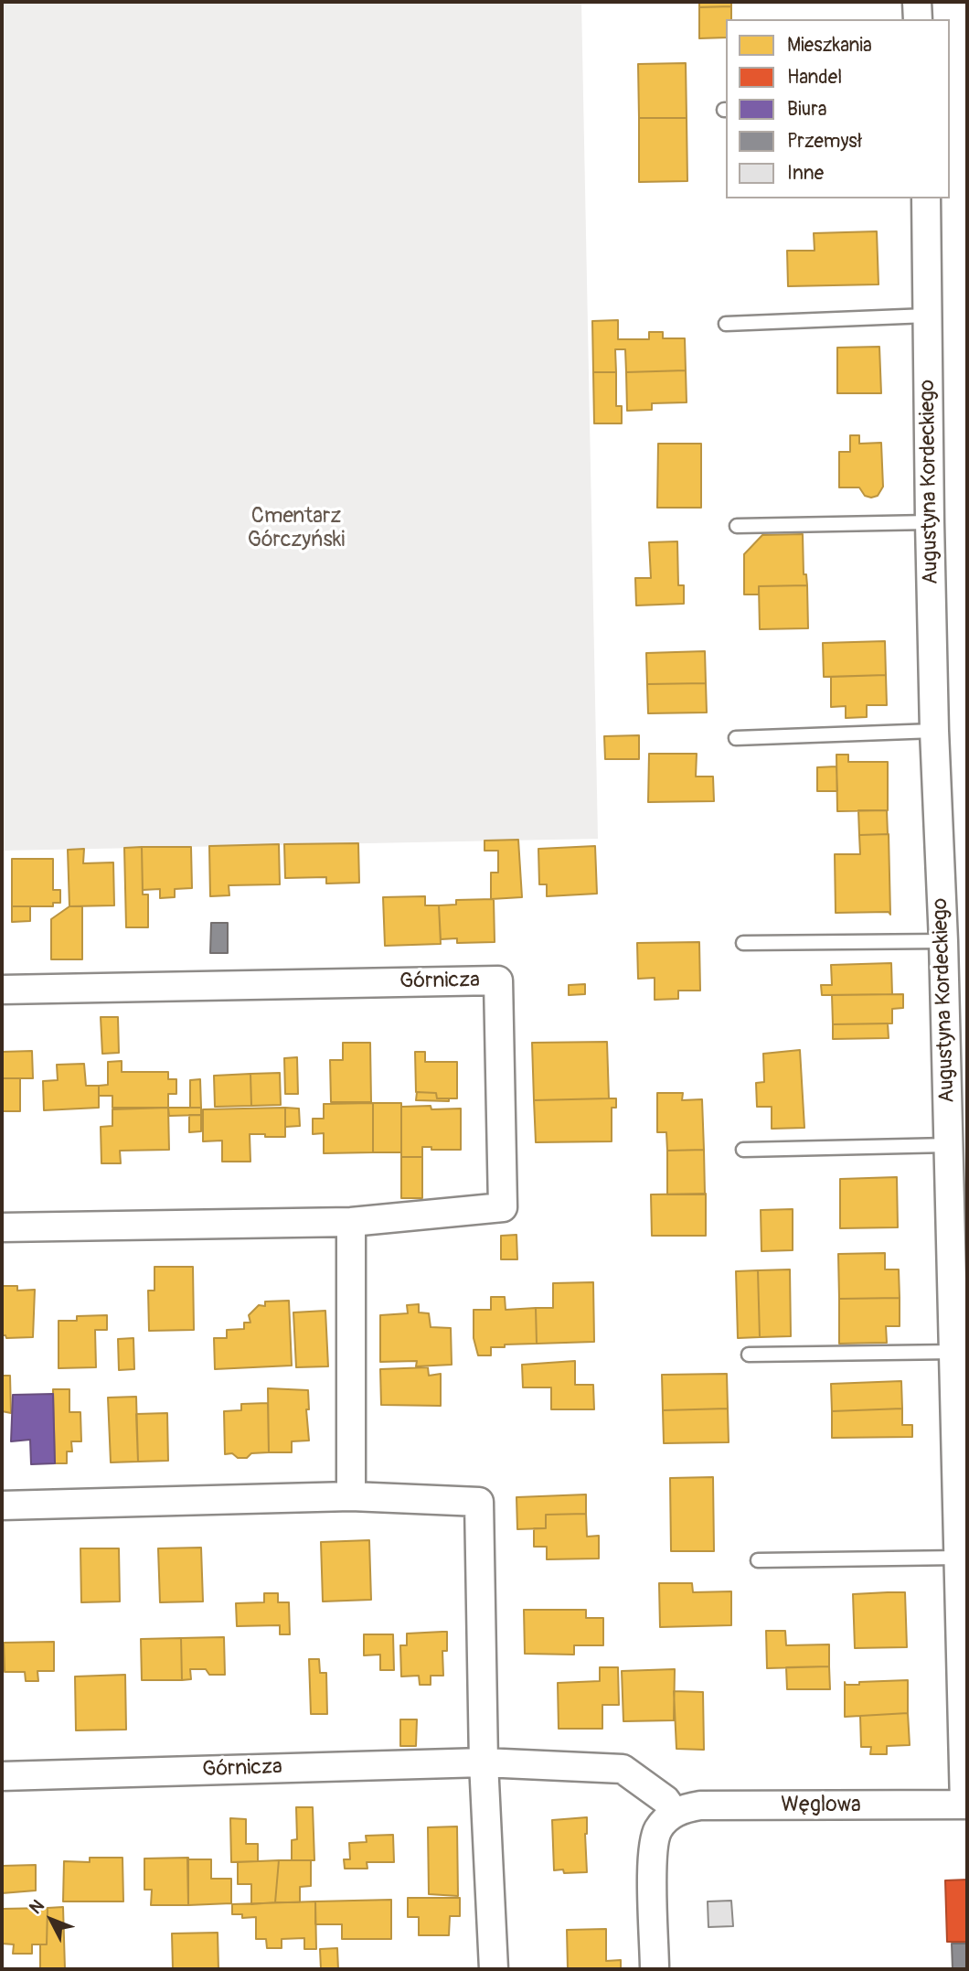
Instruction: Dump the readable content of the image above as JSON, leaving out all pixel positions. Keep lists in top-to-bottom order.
{
  "streets": {
    "street": ["Augustyna Kordeckiego", "Górnicza", "Węglowa"]
  },
  "crossings": [
    ["Augustyna Kordeckiego", "Węglowa"],
    ["Górnicza", "Węglowa"]
  ],
  "parks": ["Cmentarz Górczyński"],
  "legend": [
    "Mieszkania",
    "Handel",
    "Biura",
    "Przemysł",
    "Inne"
  ],
  "north": "top left"
}
